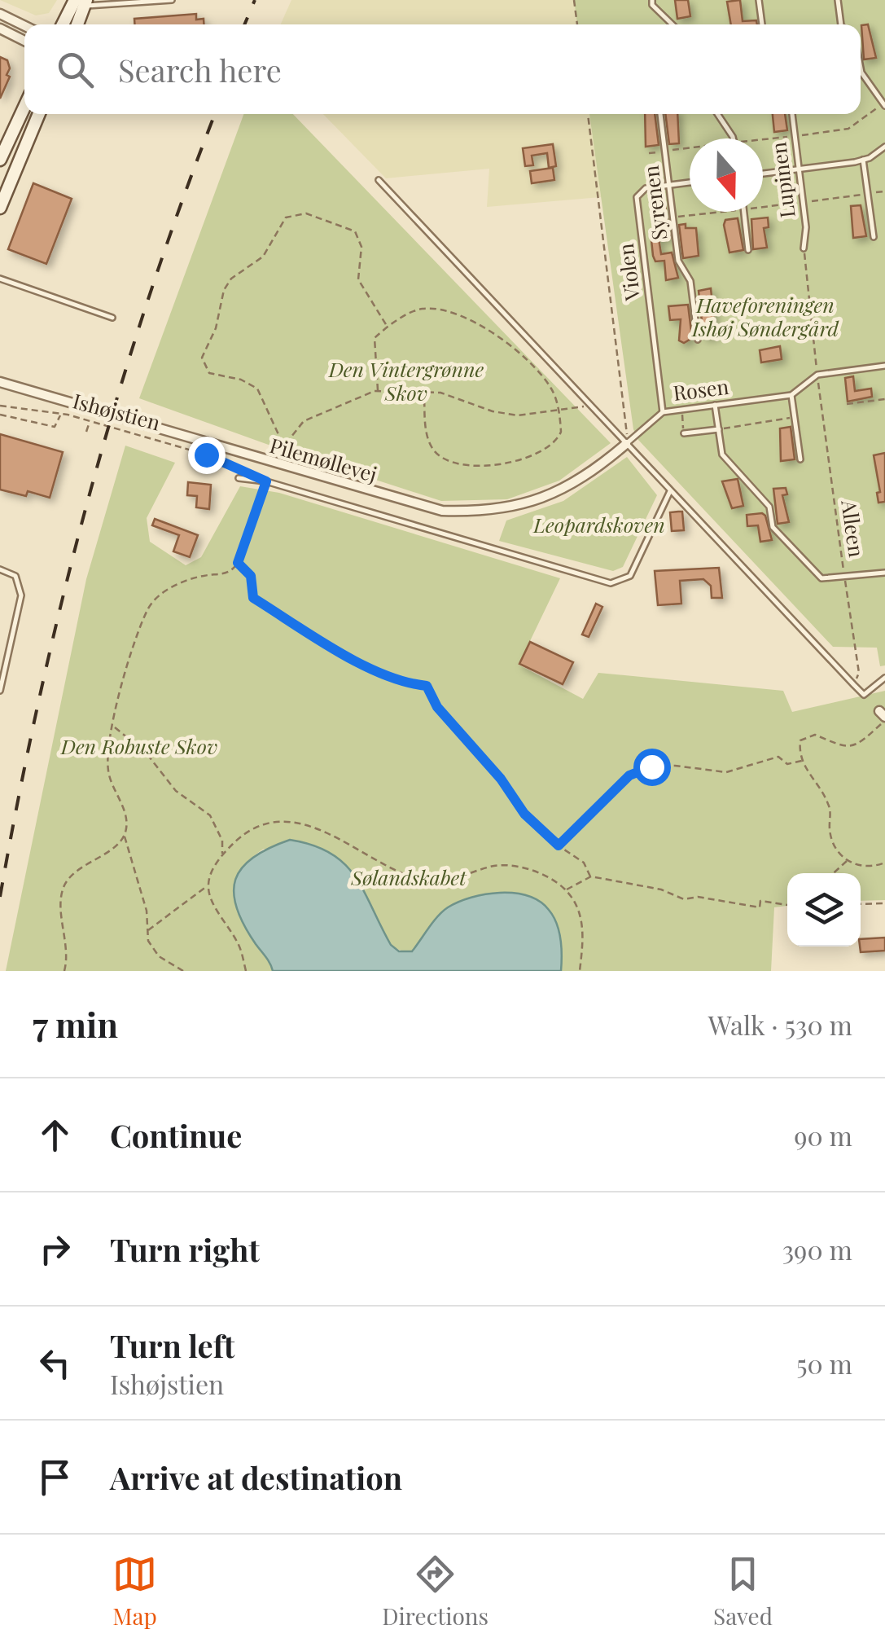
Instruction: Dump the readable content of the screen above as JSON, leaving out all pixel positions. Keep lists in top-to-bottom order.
{
  "streets": {
    "street": ["Pilemøllevej"],
    "lane": [
      "Lupinen",
      "Syrenen",
      "Violen",
      "Rosen"
    ],
    "path": ["Ishøjstien", "Alleen"]
  },
  "crossings": [
    ["Syrenen", "Violen"],
    ["Violen", "Rosen"],
    ["Rosen", "Pilemøllevej"]
  ],
  "parks": [
    "Haveforeningen Ishøj Søndergård",
    "Den Vintergrønne Skov",
    "Leopardskoven",
    "Den Robuste Skov",
    "Sølandskabet"
  ],
  "north": "bottom",
  "page": {
    "search": "Search here",
    "heading": ["7 min", "Walk · 530 m"],
    "list": [
      ["Continue", "90 m"],
      ["Turn right", "390 m"],
      ["Turn left", "Ishøjstien", "50 m"],
      "Arrive at destination"
    ],
    "nav": ["Map", "Directions", "Saved"]
  }
}
